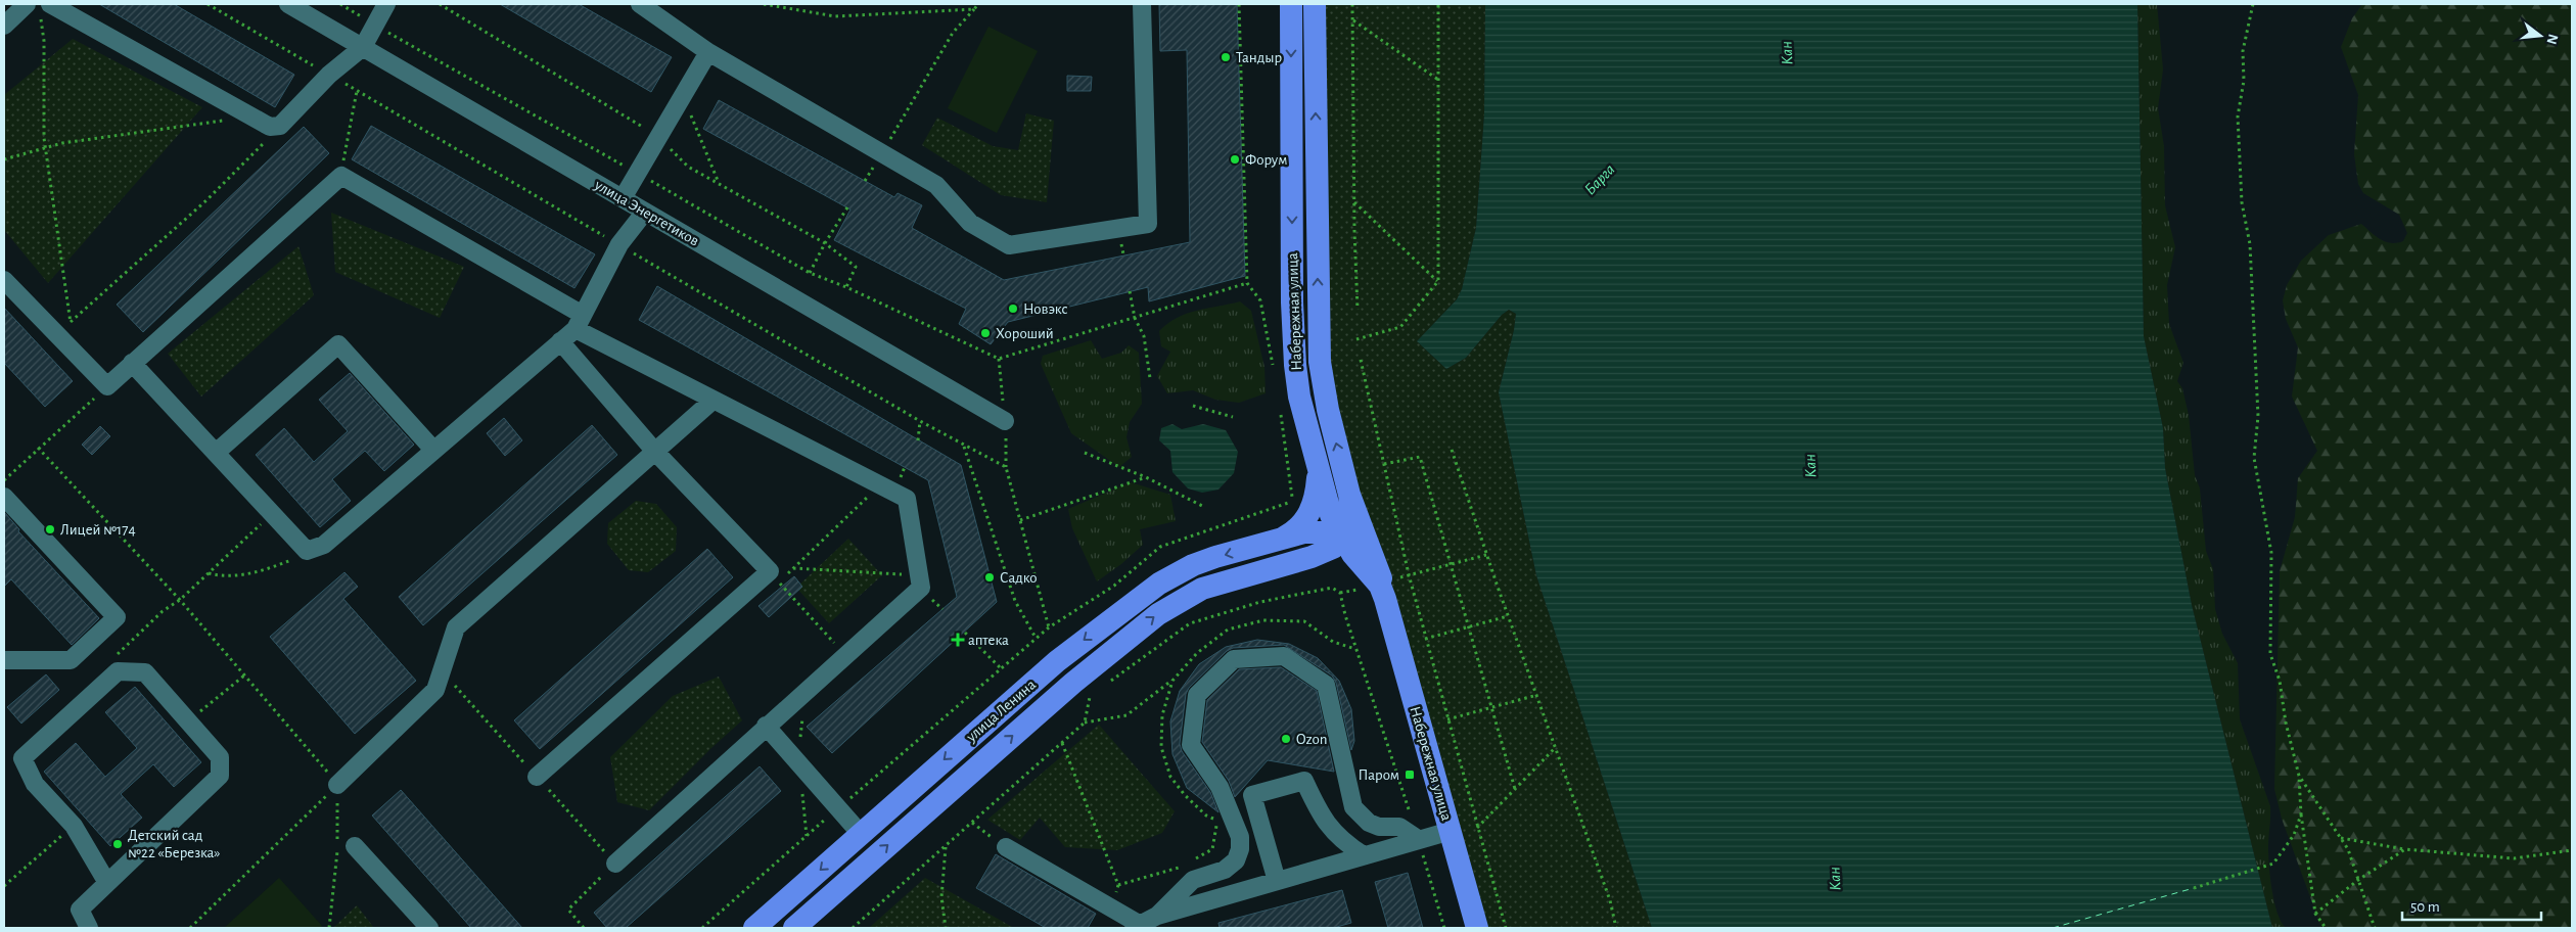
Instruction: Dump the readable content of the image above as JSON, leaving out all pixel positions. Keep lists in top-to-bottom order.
{
  "streets": {
    "main road": ["Набережная улица", "улица Ленина"],
    "street": ["улица Энергетиков"]
  },
  "crossings": [
    ["Набережная улица", "улица Ленина"]
  ],
  "water": ["Кан", "Барга"],
  "places": {
    "other": [
      "Тандыр",
      "Форум",
      "Новэкс",
      "Хороший",
      "Лицей №174",
      "Садко",
      "Ozon",
      "Детский сад №22 «Березка»"
    ],
    "health": ["аптека"],
    "transit": ["Паром"]
  },
  "scale_bar": "50 m",
  "north": "right"
}
